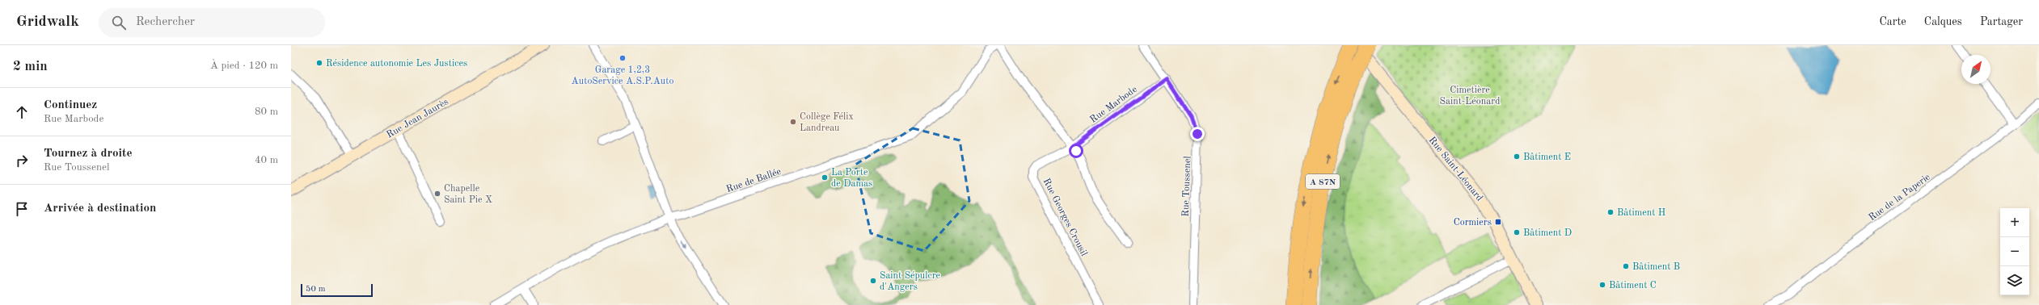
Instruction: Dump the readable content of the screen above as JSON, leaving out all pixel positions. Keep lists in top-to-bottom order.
{
  "streets": {
    "highway": ["A 87N"],
    "street": [
      "Rue Marbode",
      "Rue Jean Jaurès",
      "Rue Saint-Léonard",
      "Rue de Ballée",
      "Rue Toussenel",
      "Rue de la Paperie",
      "Rue Georges Crousil"
    ]
  },
  "crossings": [
    ["Rue Marbode", "Rue Toussenel"],
    ["Rue Marbode", "Rue Georges Crousil"],
    ["Rue Saint-Léonard", "A 87N"]
  ],
  "parks": ["Cimetière Saint-Léonard"],
  "places": {
    "other": [
      "Garage 1,2,3 AutoService A.S.P.Auto",
      "Résidence autonomie Les Justices",
      "Collège Félix Landreau",
      "Bâtiment E",
      "La Porte de Damas",
      "Chapelle Saint Pie X",
      "Bâtiment H",
      "Bâtiment D",
      "Bâtiment B",
      "Saint Sépulcre d'Angers",
      "Bâtiment C"
    ],
    "transit": ["Cormiers"]
  },
  "scale_bar": "50 m",
  "north": "top right",
  "page": {
    "header": "Gridwalk",
    "search": "Rechercher",
    "nav": ["Carte", "Calques", "Partager"],
    "heading": ["2 min", "À pied · 120 m"],
    "list": [
      ["Continuez", "Rue Marbode", "80 m"],
      ["Tournez à droite", "Rue Toussenel", "40 m"],
      "Arrivée à destination"
    ],
    "map_buttons": ["+", "−"],
    "scale": "50 m"
  }
}
